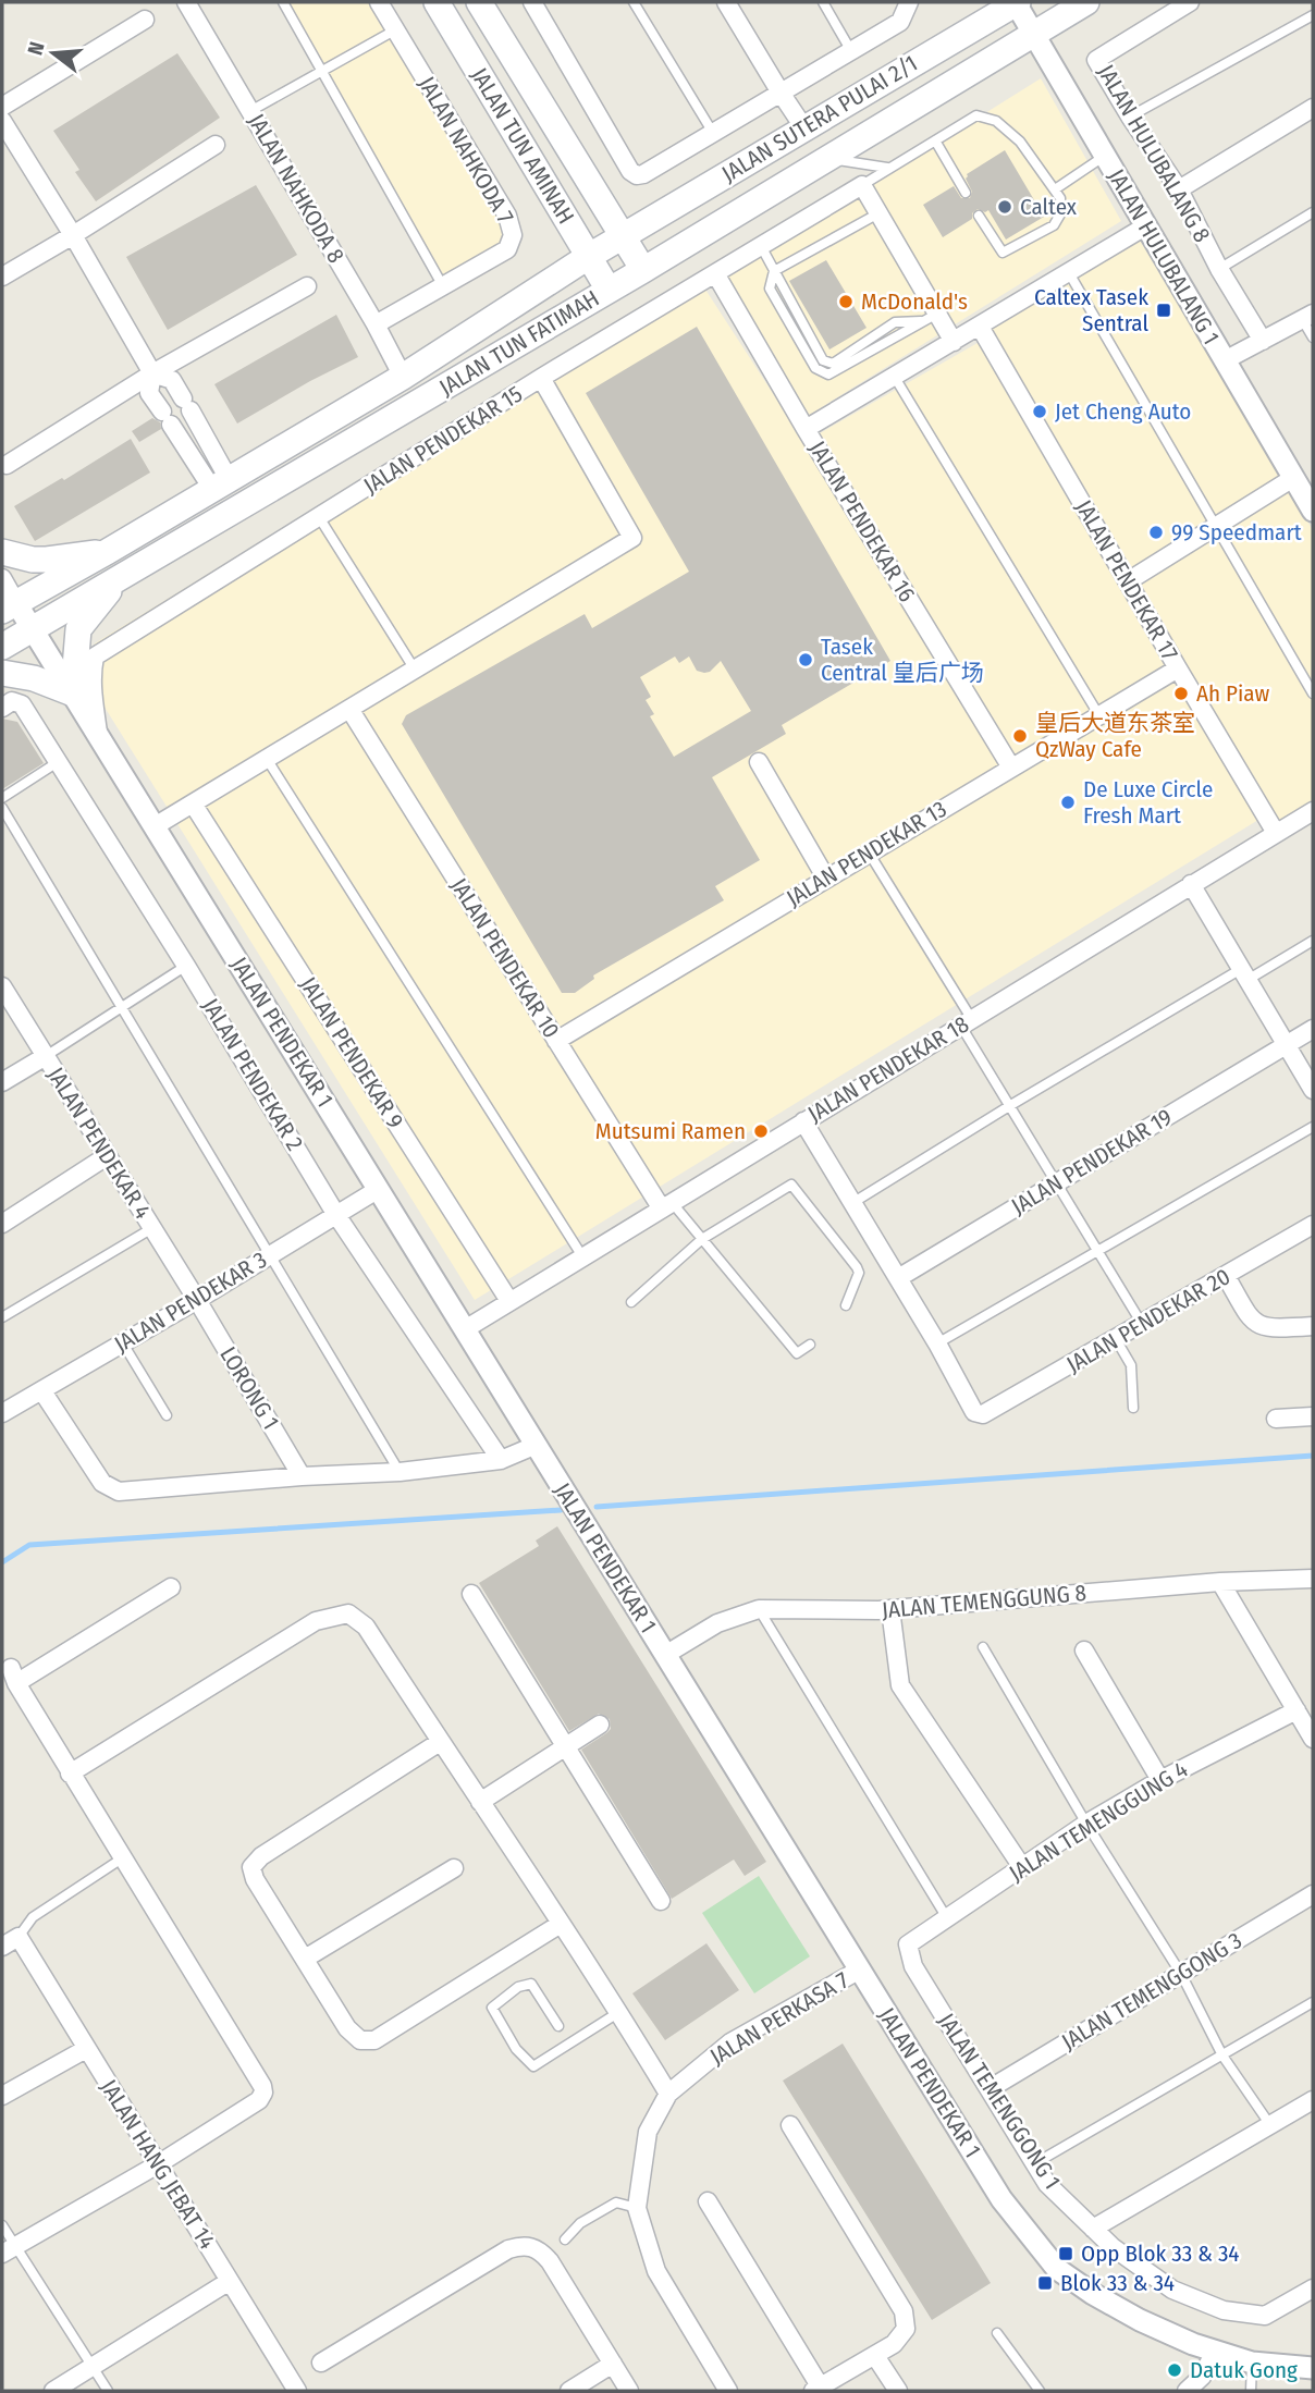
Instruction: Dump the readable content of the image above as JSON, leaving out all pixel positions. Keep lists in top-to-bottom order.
{
  "streets": {
    "main road": ["JALAN SUTERA PULAI 2/1", "JALAN TUN AMINAH", "JALAN TUN FATIMAH"],
    "street": [
      "JALAN NAHKODA 7",
      "JALAN HULUBALANG 8",
      "JALAN NAHKODA 8",
      "JALAN HULUBALANG 1",
      "JALAN PENDEKAR 15",
      "JALAN PENDEKAR 16",
      "JALAN PENDEKAR 17",
      "JALAN PENDEKAR 13",
      "JALAN PENDEKAR 10",
      "JALAN PENDEKAR 1",
      "JALAN PENDEKAR 9",
      "JALAN PENDEKAR 18",
      "JALAN PENDEKAR 2",
      "JALAN PENDEKAR 4",
      "JALAN PENDEKAR 19",
      "JALAN PENDEKAR 3",
      "JALAN PENDEKAR 20",
      "LORONG 1",
      "JALAN TEMENGGUNG 8",
      "JALAN TEMENGGUNG 4",
      "JALAN TEMENGGONG 3",
      "JALAN PERKASA 7",
      "JALAN TEMENGGONG 1",
      "JALAN HANG JEBAT 14"
    ]
  },
  "crossings": [
    ["JALAN SUTERA PULAI 2/1", "JALAN TUN AMINAH"],
    ["JALAN SUTERA PULAI 2/1", "JALAN HULUBALANG 1"],
    ["JALAN SUTERA PULAI 2/1", "JALAN TUN FATIMAH"],
    ["JALAN TUN AMINAH", "JALAN TUN FATIMAH"],
    ["JALAN NAHKODA 7", "JALAN NAHKODA 8"],
    ["JALAN NAHKODA 8", "JALAN TUN FATIMAH"],
    ["JALAN HULUBALANG 1", "JALAN TUN FATIMAH"],
    ["JALAN TUN FATIMAH", "JALAN PENDEKAR 1"],
    ["JALAN PENDEKAR 15", "JALAN PENDEKAR 16"],
    ["JALAN PENDEKAR 15", "JALAN PENDEKAR 1"],
    ["JALAN PENDEKAR 16", "JALAN PENDEKAR 13"],
    ["JALAN PENDEKAR 17", "JALAN PENDEKAR 13"],
    ["JALAN PENDEKAR 17", "JALAN PENDEKAR 18"],
    ["JALAN PENDEKAR 13", "JALAN PENDEKAR 10"],
    ["JALAN PENDEKAR 10", "JALAN PENDEKAR 18"],
    ["JALAN PENDEKAR 1", "JALAN PENDEKAR 18"],
    ["JALAN PENDEKAR 1", "JALAN PENDEKAR 3"],
    ["JALAN PENDEKAR 1", "JALAN TEMENGGUNG 8"],
    ["JALAN PENDEKAR 1", "JALAN PERKASA 7"],
    ["JALAN PENDEKAR 9", "JALAN PENDEKAR 18"],
    ["JALAN PENDEKAR 2", "JALAN PENDEKAR 3"],
    ["JALAN PENDEKAR 4", "JALAN PENDEKAR 3"],
    ["JALAN PENDEKAR 4", "LORONG 1"],
    ["JALAN PENDEKAR 3", "LORONG 1"],
    ["JALAN TEMENGGUNG 4", "JALAN TEMENGGONG 1"],
    ["JALAN TEMENGGONG 3", "JALAN TEMENGGONG 1"]
  ],
  "places": {
    "other": [
      "Caltex",
      "McDonald's",
      "Jet Cheng Auto",
      "99 Speedmart",
      "Tasek Central 皇后广场",
      "Ah Piaw",
      "皇后大道东茶室 QzWay Cafe",
      "De Luxe Circle Fresh Mart",
      "Mutsumi Ramen",
      "Datuk Gong"
    ],
    "transit": ["Caltex Tasek Sentral", "Opp Blok 33 & 34", "Blok 33 & 34"]
  },
  "north": "left"
}
